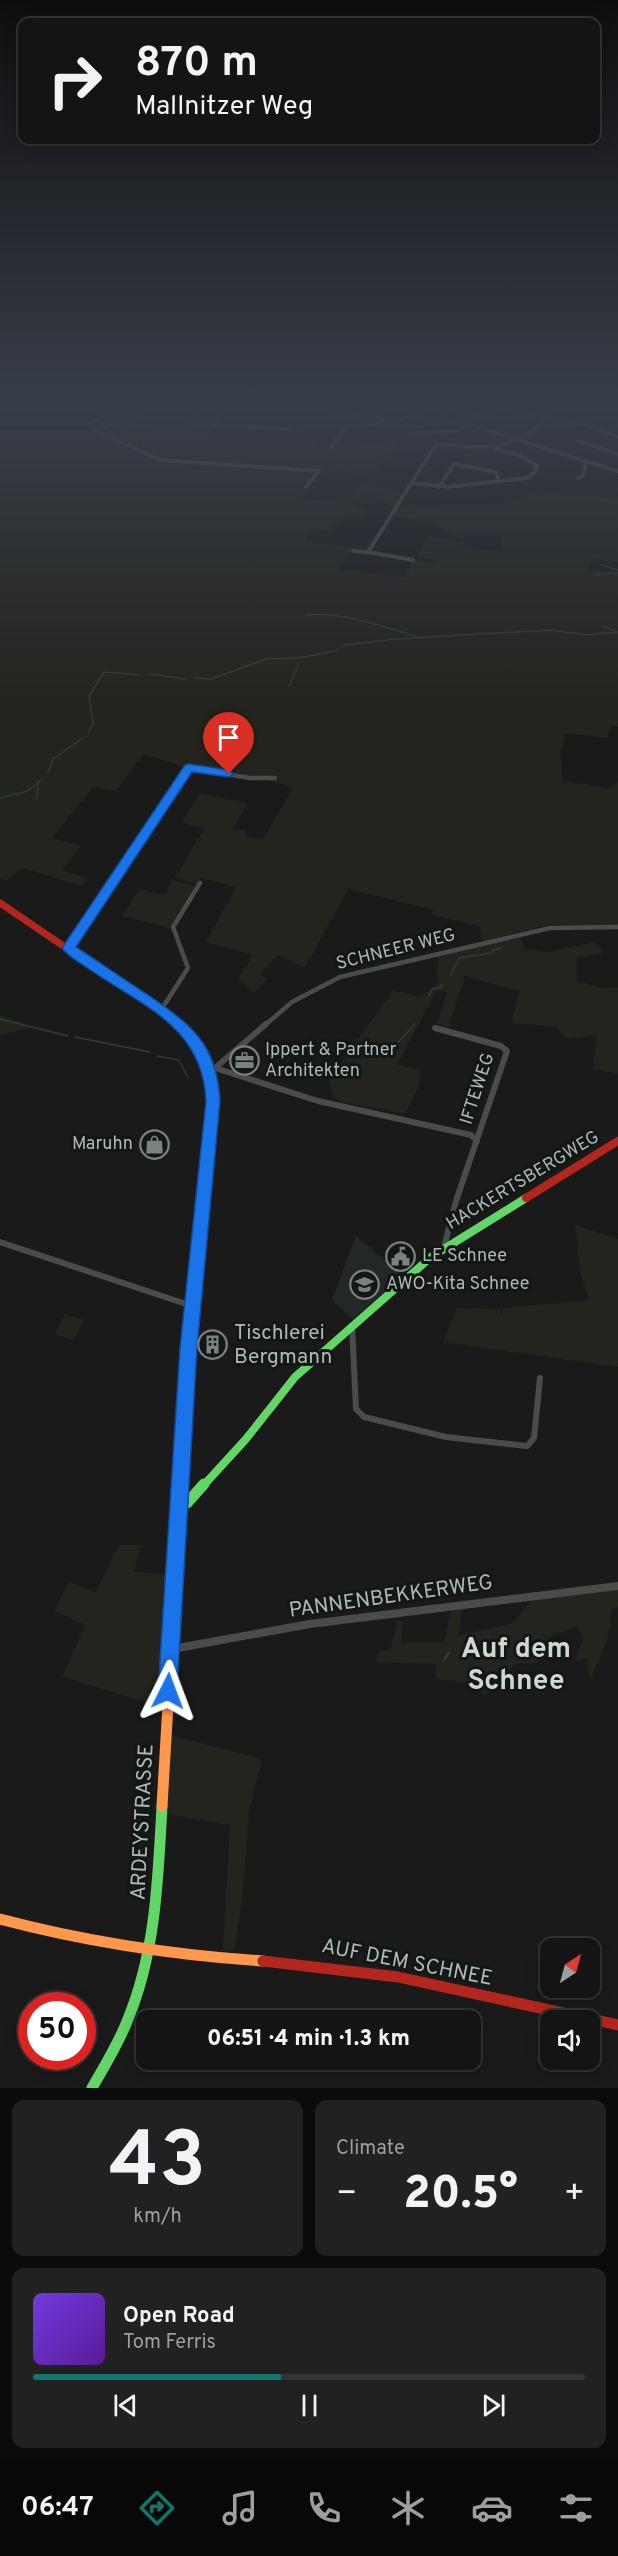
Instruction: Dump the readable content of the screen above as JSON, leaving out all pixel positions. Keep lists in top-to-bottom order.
{
  "streets": {
    "main road": ["HACKERTSBERGWEG", "ARDEYSTRASSE", "AUF DEM SCHNEE"],
    "street": ["SCHNEER WEG", "IFTEWEG", "PANNENBEKKERWEG"]
  },
  "crossings": [
    ["SCHNEER WEG", "ARDEYSTRASSE"],
    ["IFTEWEG", "HACKERTSBERGWEG"],
    ["HACKERTSBERGWEG", "ARDEYSTRASSE"],
    ["PANNENBEKKERWEG", "ARDEYSTRASSE"],
    ["ARDEYSTRASSE", "AUF DEM SCHNEE"]
  ],
  "districts": ["Auf dem Schnee"],
  "places": {
    "office": ["Ippert & Partner Architekten"],
    "shop": ["Maruhn"],
    "public building": ["LE Schnee"],
    "school or university": ["AWO-Kita Schnee"],
    "building": ["Tischlerei Bergmann"]
  },
  "north": "top right",
  "page": {
    "turn": ["870 m", "Mallnitzer Weg"],
    "limit": "50",
    "trip": "06:51 · 4 min · 1.3 km",
    "tile": [
      ["43", "km/h"],
      "Climate"
    ],
    "heat": ["−", "20.5°", "+"],
    "song": ["Open Road", "Tom Ferris"],
    "tabs": "06:47"
  }
}
